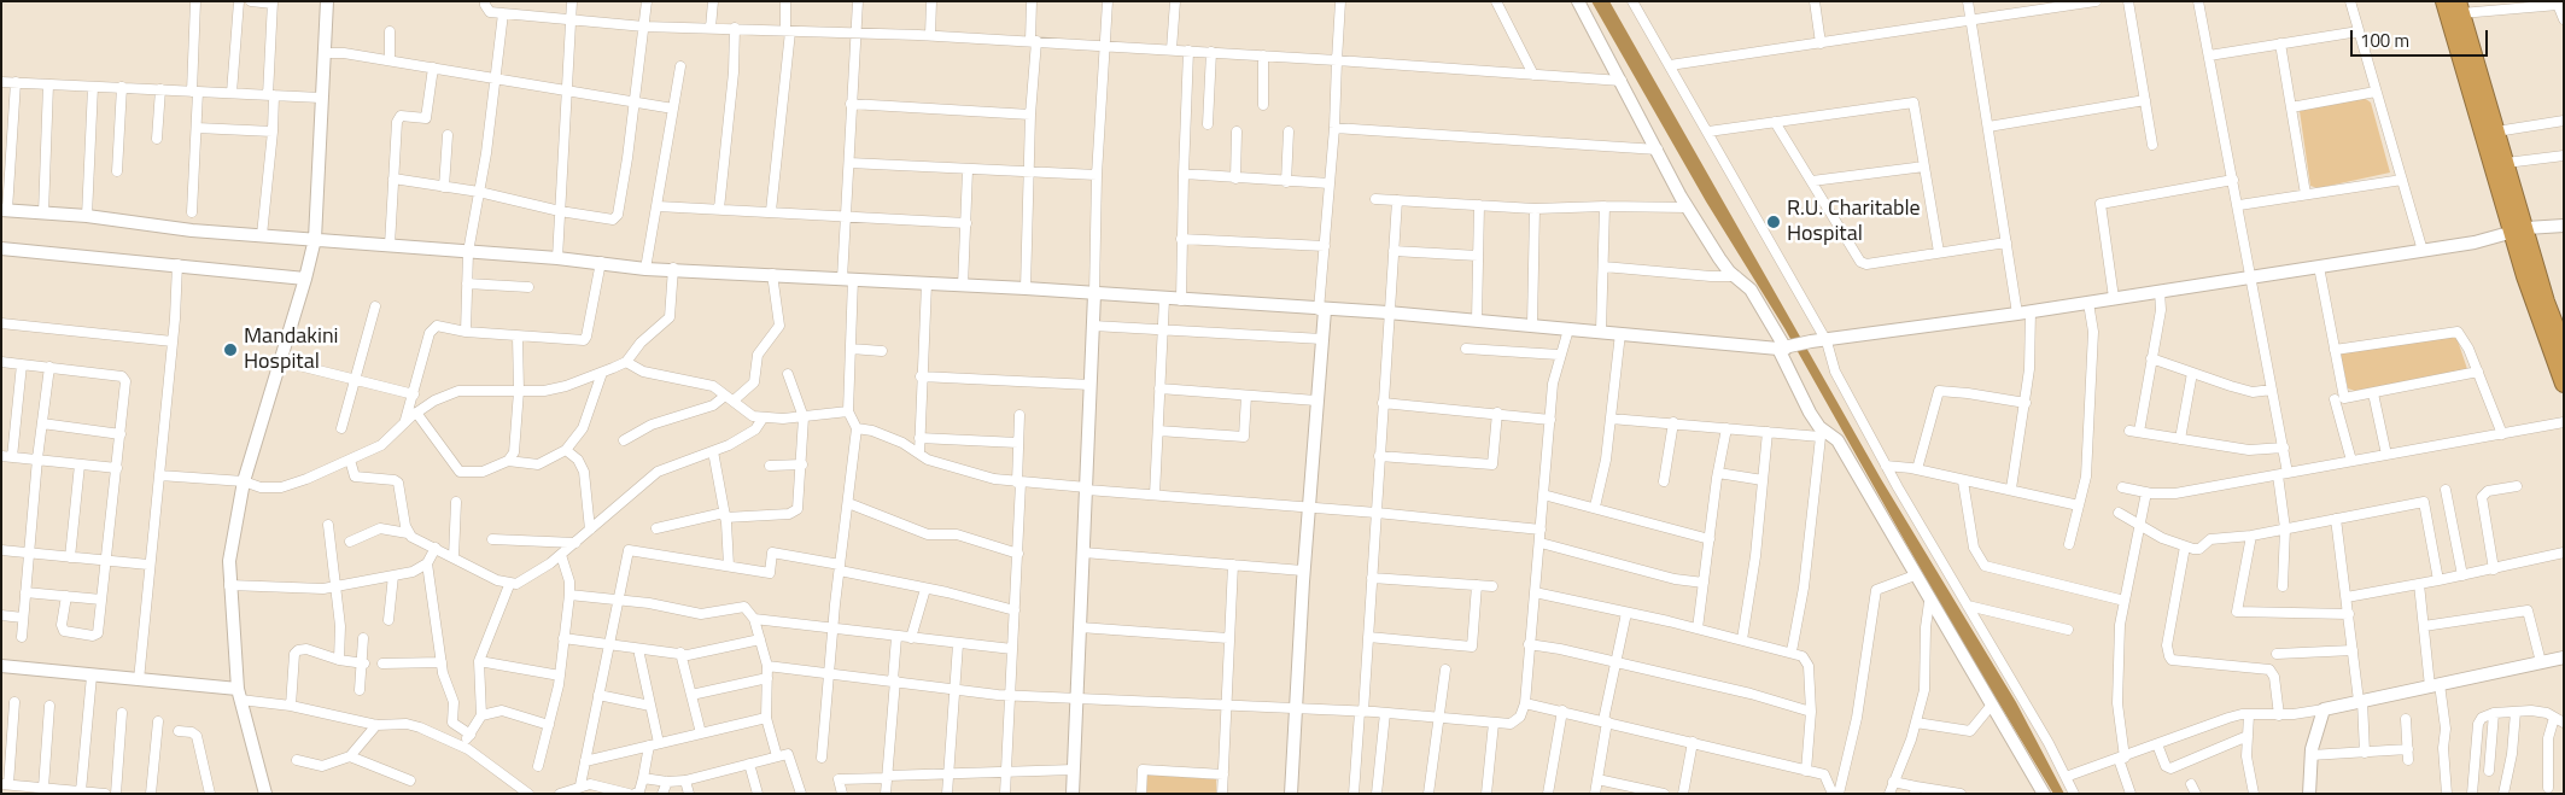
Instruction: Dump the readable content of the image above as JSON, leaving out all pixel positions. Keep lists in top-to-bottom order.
{
  "places": ["R.U. Charitable Hospital", "Mandakini Hospital"],
  "scale_bar": "100 m"
}
